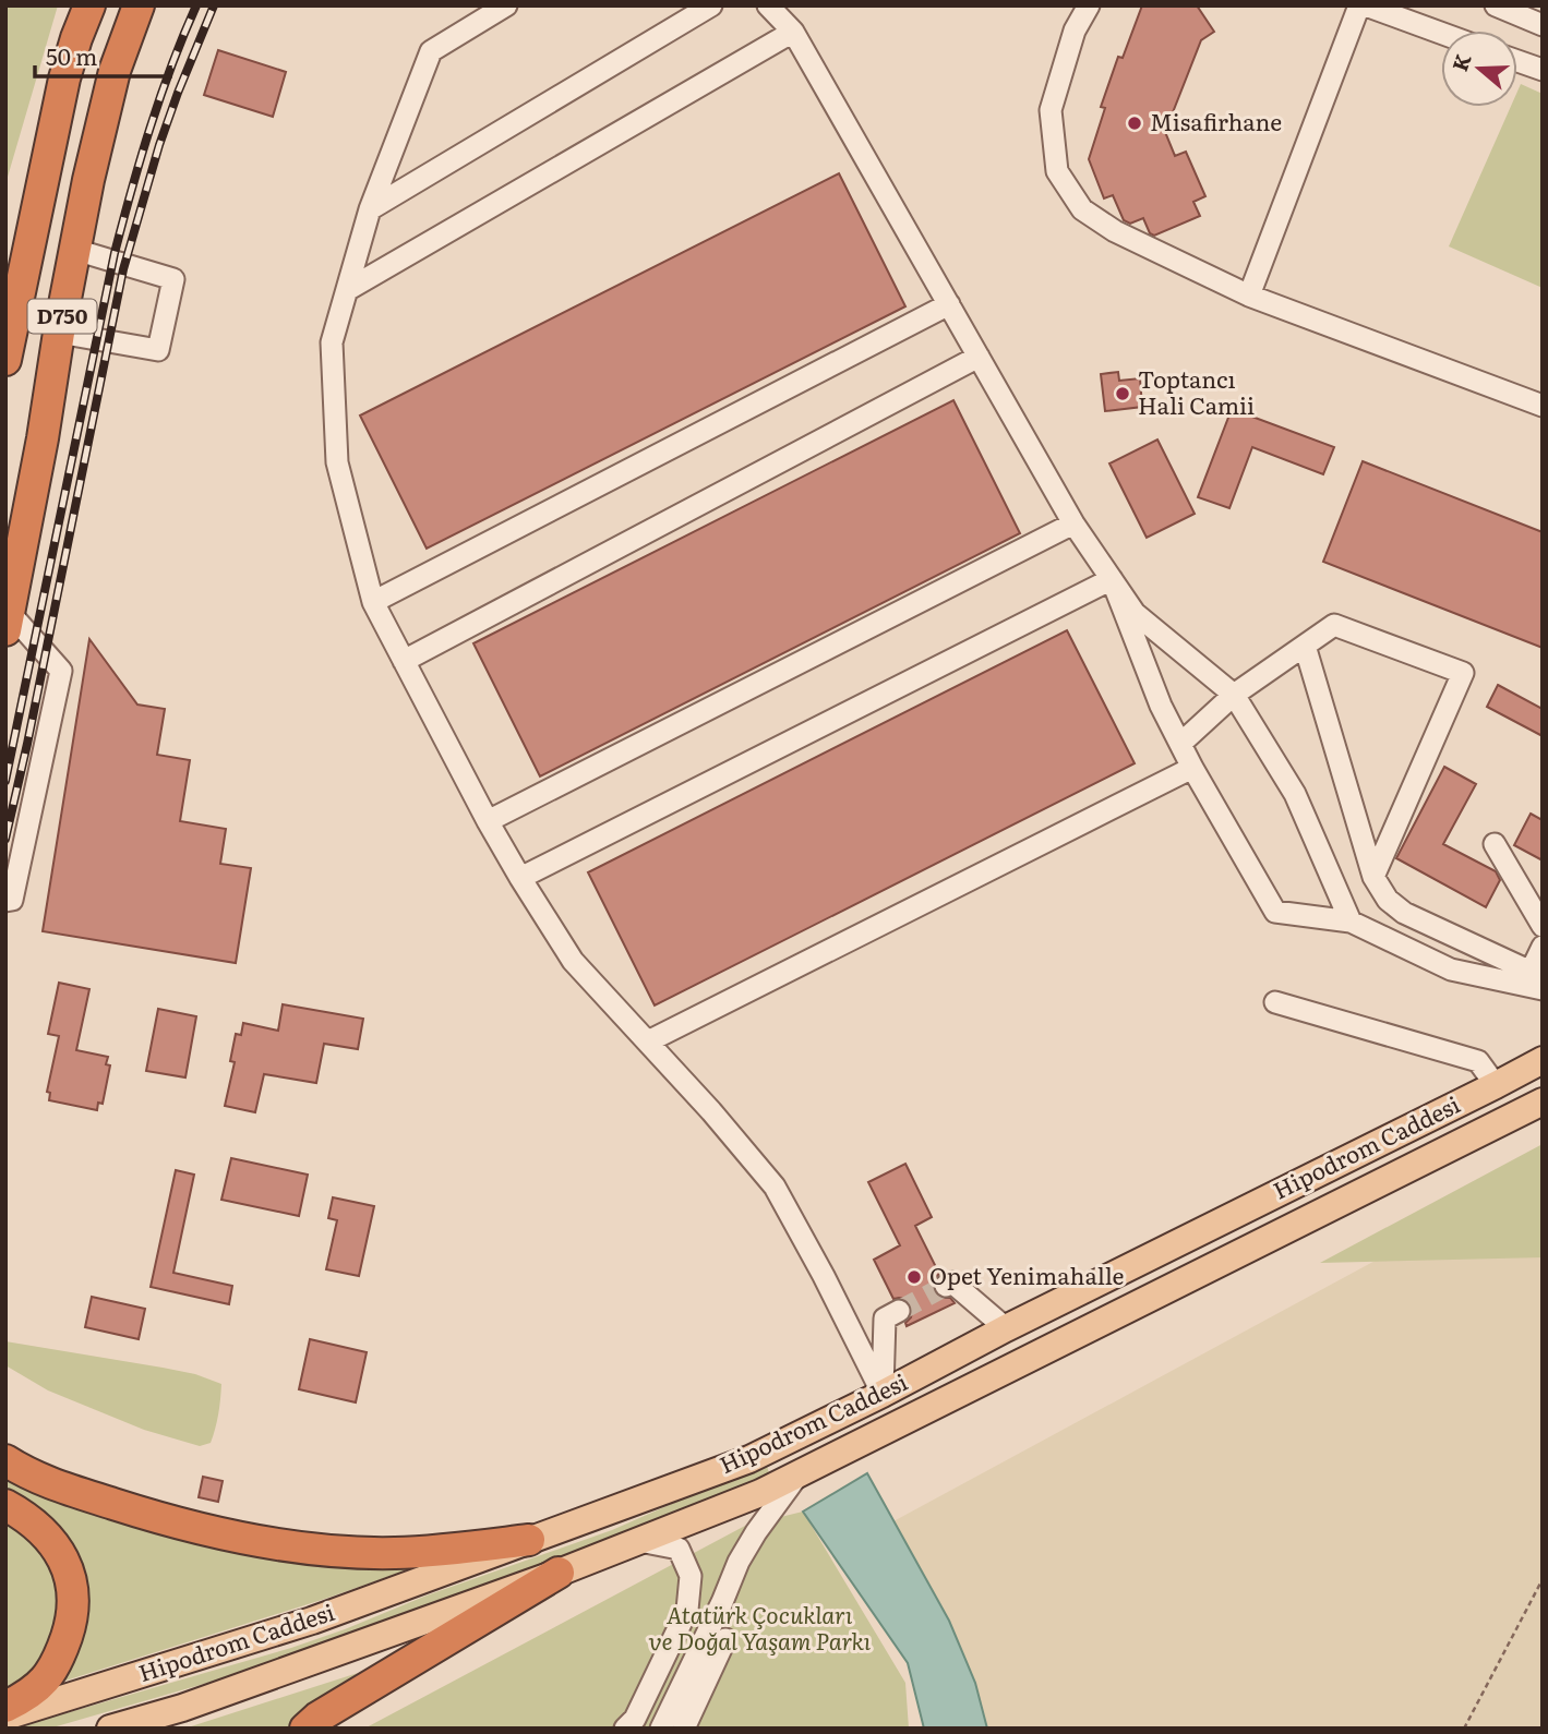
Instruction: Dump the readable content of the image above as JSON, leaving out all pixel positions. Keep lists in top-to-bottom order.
{
  "streets": {
    "highway": ["D750"],
    "main road": ["Hipodrom Caddesi"]
  },
  "parks": ["Atatürk Çocukları ve Doğal Yaşam Parkı"],
  "places": ["Misafirhane", "Toptancı Hali Camii", "Opet Yenimahalle"],
  "scale_bar": "50 m",
  "north": "left"
}
